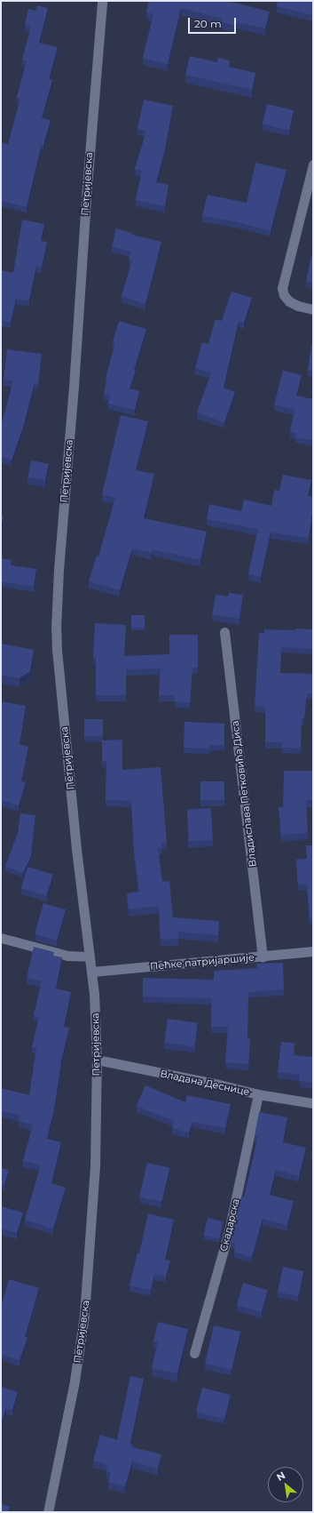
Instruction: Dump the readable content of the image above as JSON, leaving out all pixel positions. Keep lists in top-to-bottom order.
{
  "streets": {
    "main road": [
      "Петријевска",
      "Владислава Петковића Диса",
      "Пећке патријаршије",
      "Владана Деснице",
      "Скадарска"
    ]
  },
  "crossings": [
    ["Петријевска", "Пећке патријаршије"],
    ["Петријевска", "Владана Деснице"],
    ["Владислава Петковића Диса", "Пећке патријаршије"],
    ["Владана Деснице", "Скадарска"]
  ],
  "scale_bar": "20 m",
  "north": "top left"
}
